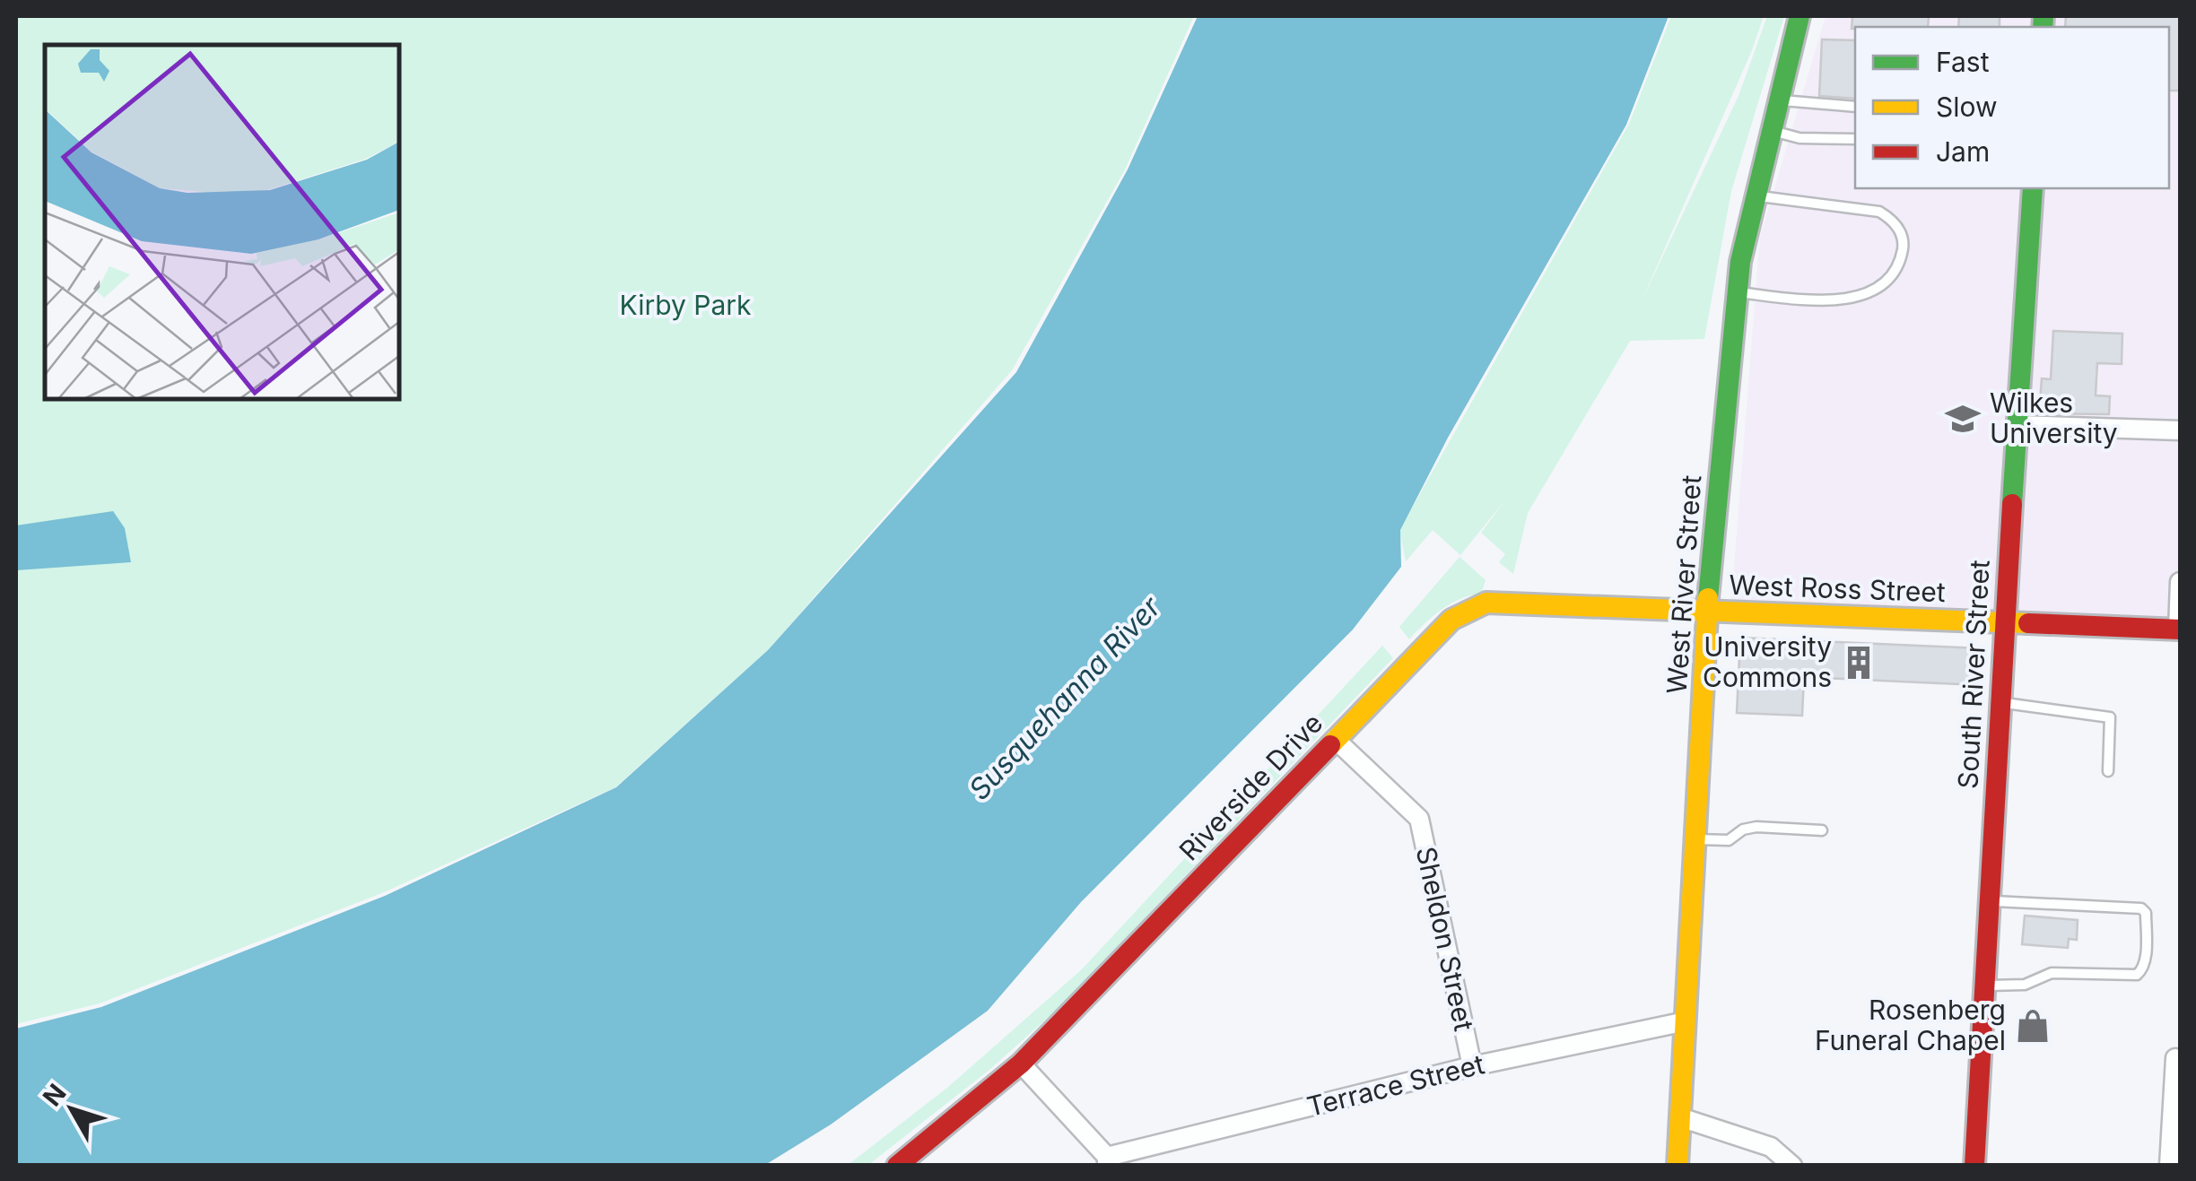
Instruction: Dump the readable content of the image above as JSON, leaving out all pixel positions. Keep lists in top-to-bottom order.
{
  "streets": {
    "street": [
      "West River Street",
      "West Ross Street",
      "South River Street",
      "Riverside Drive",
      "Sheldon Street",
      "Terrace Street"
    ]
  },
  "crossings": [
    ["West River Street", "West Ross Street"],
    ["West River Street", "Riverside Drive"],
    ["West River Street", "Terrace Street"],
    ["West Ross Street", "South River Street"],
    ["West Ross Street", "Riverside Drive"],
    ["Riverside Drive", "Sheldon Street"],
    ["Sheldon Street", "Terrace Street"]
  ],
  "water": ["Susquehanna River"],
  "parks": ["Kirby Park"],
  "places": {
    "school or university": ["Wilkes University"],
    "building": ["University Commons"],
    "shop": ["Rosenberg Funeral Chapel"]
  },
  "legend": ["Fast", "Slow", "Jam"],
  "north": "top left"
}
